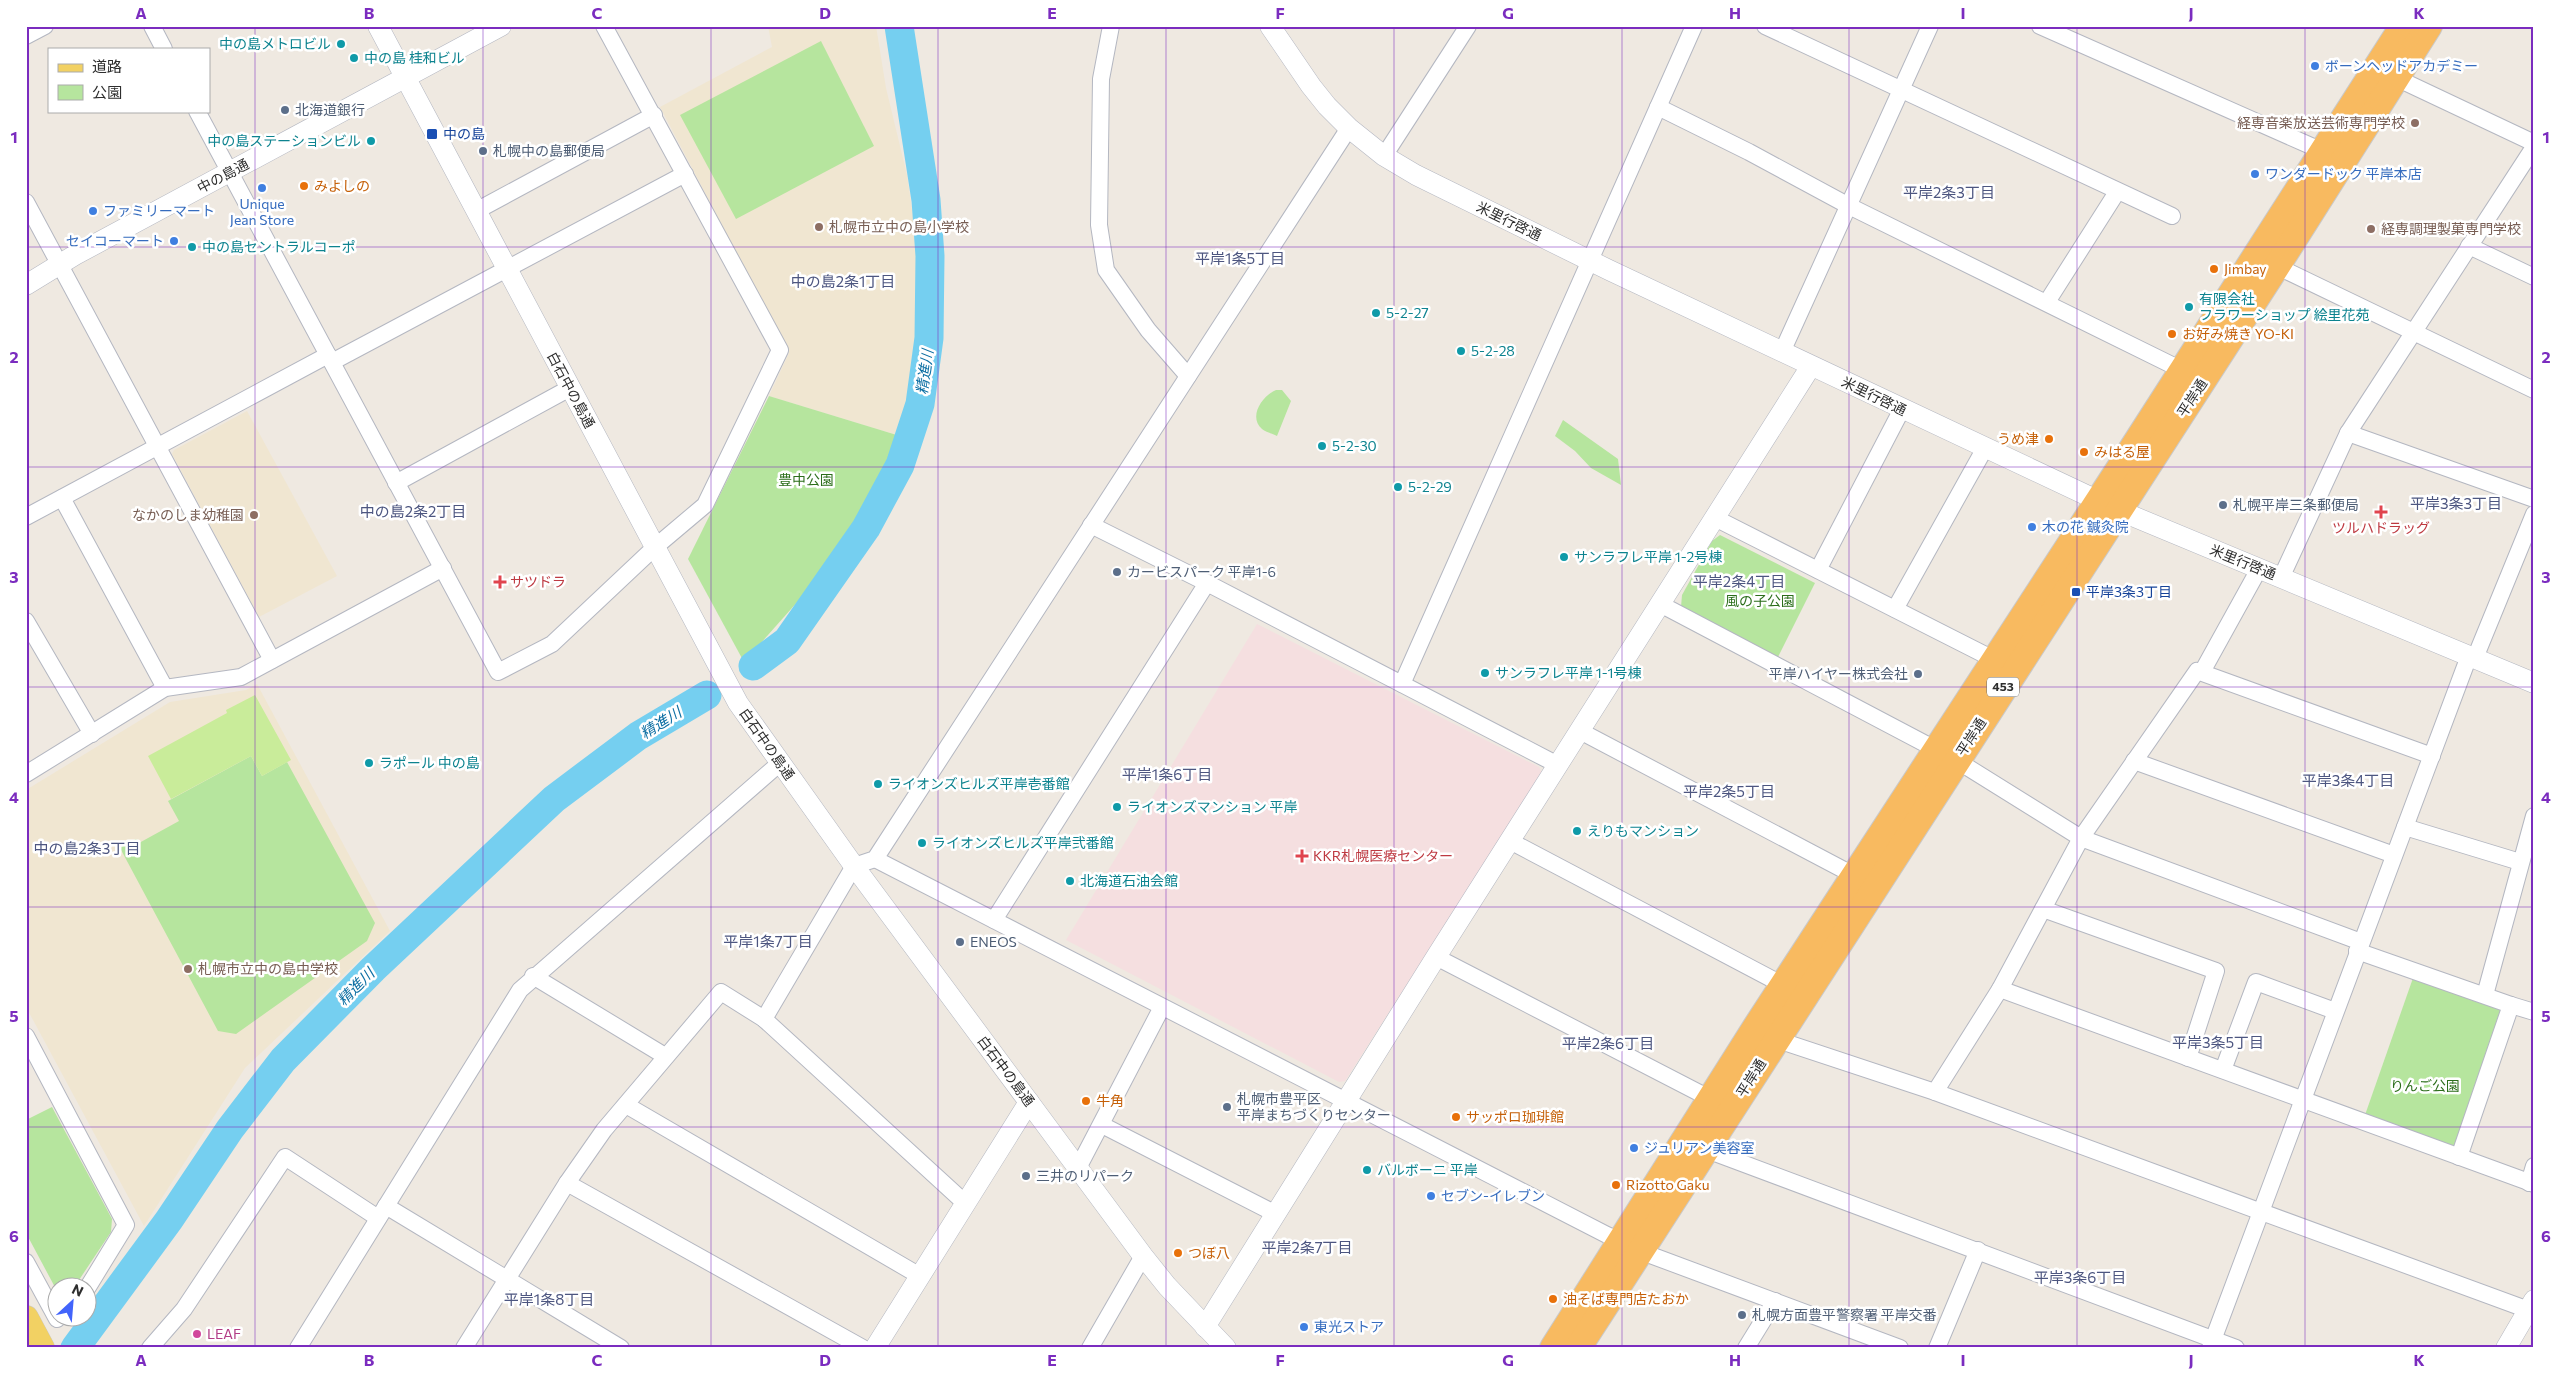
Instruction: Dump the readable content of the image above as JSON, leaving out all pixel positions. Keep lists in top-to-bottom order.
{
  "streets": {
    "highway": ["平岸通", "453"],
    "street": ["中の島通", "米里行啓通", "白石中の島通"]
  },
  "crossings": [
    ["中の島通", "白石中の島通"],
    ["米里行啓通", "平岸通"]
  ],
  "districts": [
    "平岸2条3丁目",
    "平岸1条5丁目",
    "中の島2条1丁目",
    "平岸3条3丁目",
    "中の島2条2丁目",
    "平岸2条4丁目",
    "平岸1条6丁目",
    "平岸3条4丁目",
    "平岸2条5丁目",
    "中の島2条3丁目",
    "平岸1条7丁目",
    "平岸3条5丁目",
    "平岸2条6丁目",
    "平岸2条7丁目",
    "平岸3条6丁目",
    "平岸1条8丁目"
  ],
  "water": ["精進川"],
  "parks": ["豊中公園", "風の子公園", "りんご公園"],
  "places": {
    "other": [
      "中の島メトロビル",
      "中の島 桂和ビル",
      "ボーンヘッドアカデミー",
      "北海道銀行",
      "経専音楽放送芸術専門学校",
      "中の島ステーションビル",
      "札幌中の島郵便局",
      "ワンダードック 平岸本店",
      "みよしの",
      "Unique Jean Store",
      "ファミリーマート",
      "札幌市立中の島小学校",
      "経専調理製菓専門学校",
      "セイコーマート",
      "中の島セントラルコーポ",
      "Jimbay",
      "有限会社 フラワーショップ 絵里花苑",
      "5-2-27",
      "お好み焼き YO-KI",
      "5-2-28",
      "うめ津",
      "5-2-30",
      "みはる屋",
      "5-2-29",
      "札幌平岸三条郵便局",
      "なかのしま幼稚園",
      "木の花 鍼灸院",
      "サンラフレ平岸 1-2号棟",
      "カービスパーク 平岸1-6",
      "サンラフレ平岸 1-1号棟",
      "平岸ハイヤー株式会社",
      "ラポール 中の島",
      "ライオンズヒルズ平岸壱番館",
      "ライオンズマンション 平岸",
      "えりもマンション",
      "ライオンズヒルズ平岸弐番館",
      "北海道石油会館",
      "ENEOS",
      "札幌市立中の島中学校",
      "牛角",
      "札幌市豊平区 平岸まちづくりセンター",
      "サッポロ珈琲館",
      "ジュリアン美容室",
      "バルボーニ 平岸",
      "三井のリパーク",
      "Rizotto Gaku",
      "セブン-イレブン",
      "つぼ八",
      "油そば専門店たおか",
      "札幌方面豊平警察署 平岸交番",
      "東光ストア",
      "LEAF"
    ],
    "transit": ["中の島", "平岸3条3丁目"],
    "health": ["ツルハドラッグ", "サツドラ", "KKR札幌医療センター"]
  },
  "legend": ["道路", "公園"],
  "north": "top right",
  "grid": {
    "columns": [
      "A",
      "B",
      "C",
      "D",
      "E",
      "F",
      "G",
      "H",
      "I",
      "J",
      "K"
    ],
    "rows": [
      "1",
      "2",
      "3",
      "4",
      "5",
      "6"
    ]
  }
}
